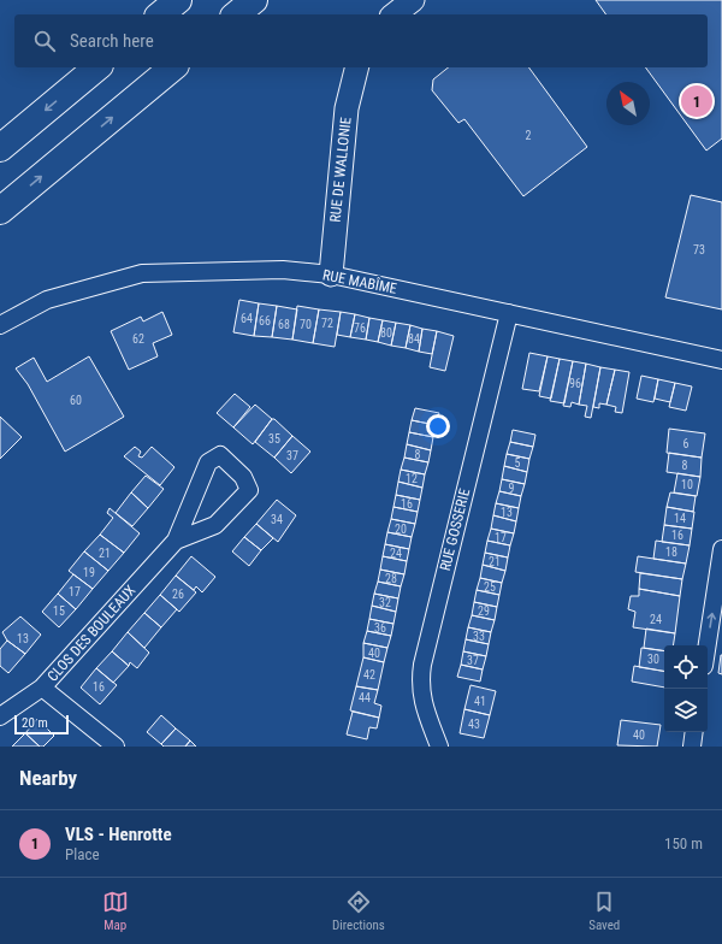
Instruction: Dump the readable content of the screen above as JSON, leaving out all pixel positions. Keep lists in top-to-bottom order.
{
  "streets": {
    "street": [
      "RUE DE WALLONIE",
      "RUE MABÎME",
      "RUE GOSSERIE",
      "CLOS DES BOULEAUX"
    ]
  },
  "crossings": [
    ["RUE DE WALLONIE", "RUE MABÎME"],
    ["RUE MABÎME", "RUE GOSSERIE"]
  ],
  "house_numbers": [
    "2",
    "73",
    "64",
    "66",
    "72",
    "68",
    "70",
    "76",
    "80",
    "62",
    "84",
    "96",
    "60",
    "35",
    "6",
    "8",
    "37",
    "5",
    "8",
    "12",
    "10",
    "9",
    "16",
    "13",
    "14",
    "34",
    "20",
    "16",
    "17",
    "18",
    "21",
    "24",
    "21",
    "19",
    "28",
    "25",
    "17",
    "26",
    "32",
    "15",
    "29",
    "24",
    "36",
    "33",
    "13",
    "40",
    "30",
    "37",
    "42",
    "16",
    "44",
    "41",
    "43",
    "40"
  ],
  "scale_bar": "20 m",
  "north": "top left",
  "page": {
    "search": "Search here",
    "pins": "1",
    "scale": "20 m",
    "heading": "Nearby",
    "list": [
      {
        "mark": "1",
        "name": "VLS - Henrotte",
        "note": "Place",
        "value": "150 m"
      }
    ],
    "nav": ["Map", "Directions", "Saved"]
  }
}
